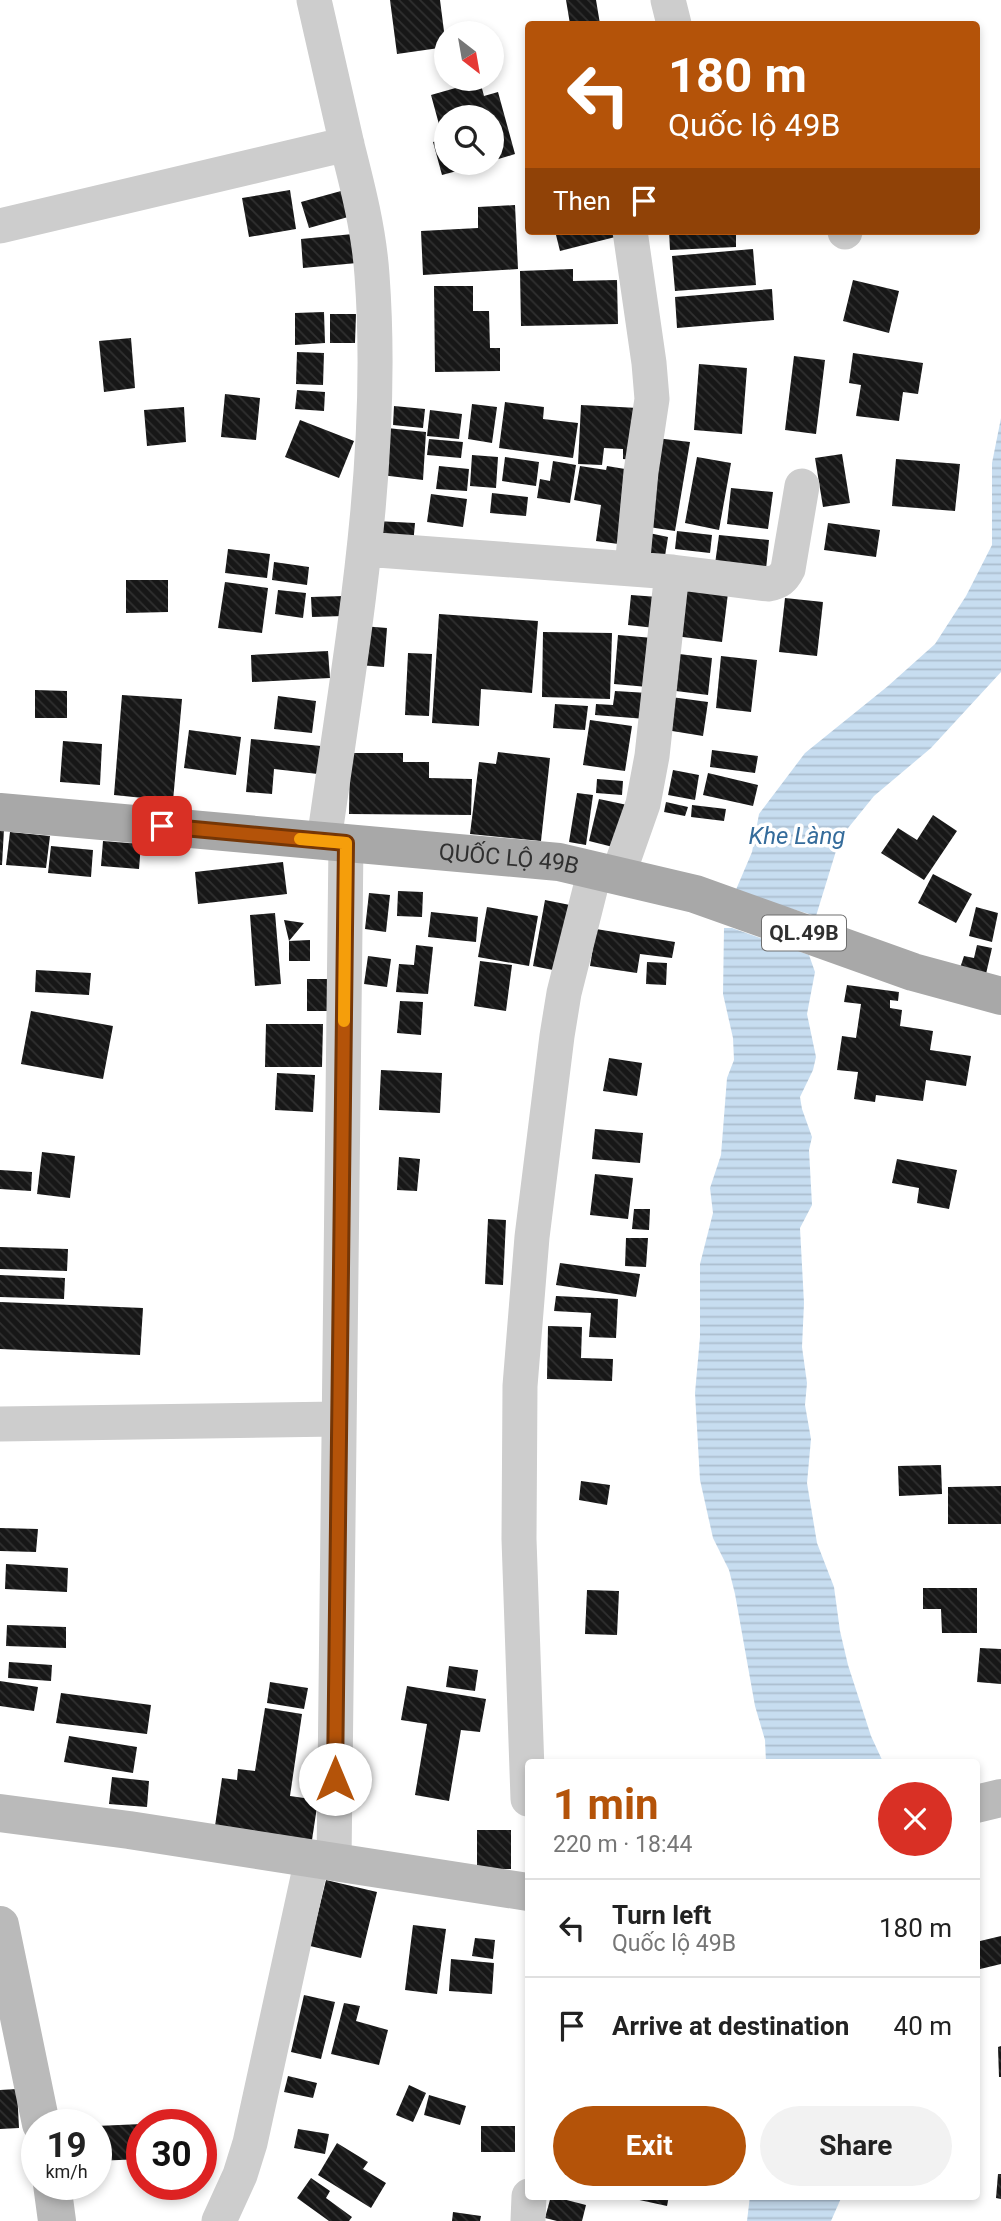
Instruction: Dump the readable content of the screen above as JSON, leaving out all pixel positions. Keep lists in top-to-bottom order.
{
  "streets": {
    "main road": ["QUỐC LỘ 49B", "QL.49B"]
  },
  "water": ["Khe Làng"],
  "north": "bottom right",
  "page": {
    "turn": ["180 m", "Quốc lộ 49B"],
    "then": "Then",
    "heading": ["1 min", "220 m · 18:44"],
    "list": [
      {
        "name": "Turn left",
        "note": "Quốc lộ 49B",
        "value": "180 m"
      },
      {
        "name": "Arrive at destination",
        "value": "40 m"
      }
    ],
    "buttons": ["Exit", "Share"],
    "speed": "19 km/h",
    "limit": "30"
  }
}
